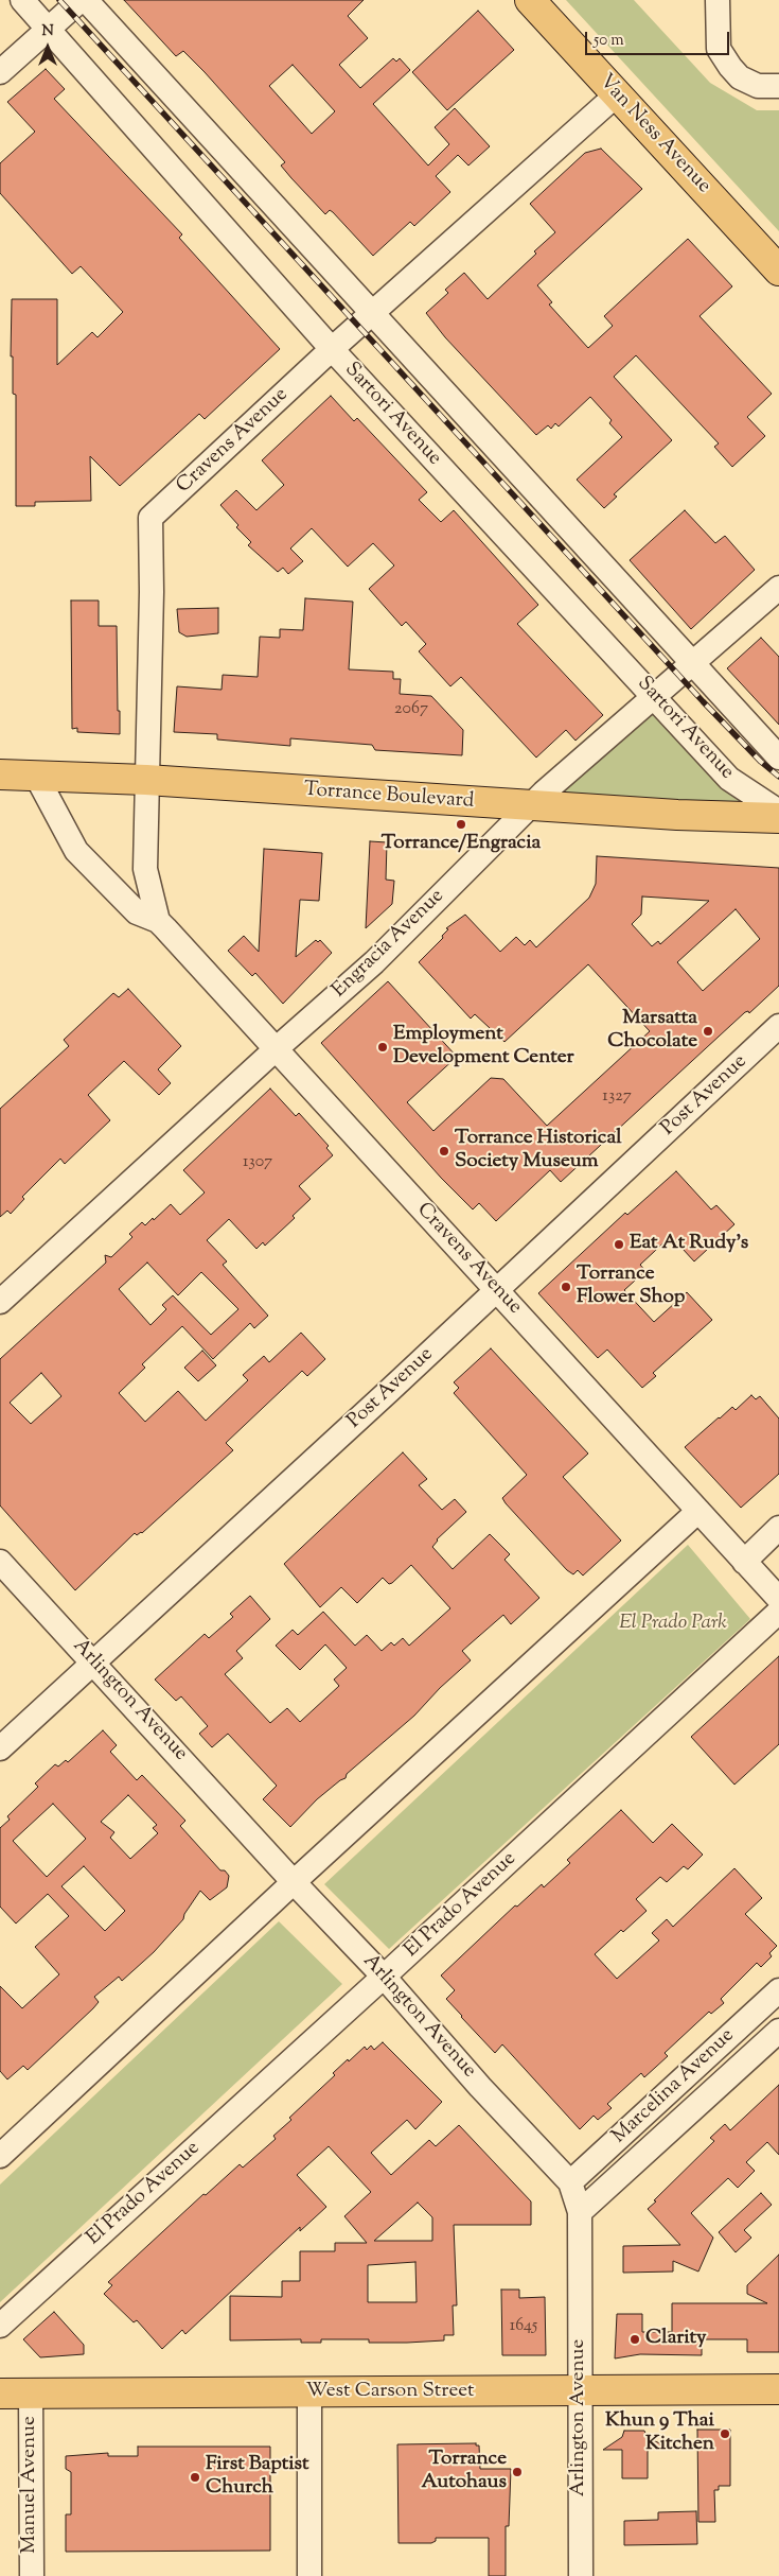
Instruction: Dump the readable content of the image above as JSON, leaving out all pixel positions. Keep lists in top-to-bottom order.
{
  "streets": {
    "main road": ["Van Ness Avenue", "Torrance Boulevard", "West Carson Street"],
    "street": [
      "Sartori Avenue",
      "Cravens Avenue",
      "Engracia Avenue",
      "Post Avenue",
      "Arlington Avenue",
      "El Prado Avenue",
      "Marcelina Avenue",
      "Manuel Avenue"
    ]
  },
  "crossings": [
    ["Van Ness Avenue", "Cravens Avenue"],
    ["Sartori Avenue", "Cravens Avenue"],
    ["Sartori Avenue", "Engracia Avenue"],
    ["Cravens Avenue", "Torrance Boulevard"],
    ["Cravens Avenue", "Engracia Avenue"],
    ["Cravens Avenue", "Post Avenue"],
    ["Torrance Boulevard", "Engracia Avenue"],
    ["Post Avenue", "Arlington Avenue"],
    ["Arlington Avenue", "El Prado Avenue"],
    ["Arlington Avenue", "Marcelina Avenue"],
    ["Arlington Avenue", "West Carson Street"],
    ["West Carson Street", "Manuel Avenue"]
  ],
  "parks": ["El Prado Park"],
  "places": [
    "Torrance/Engracia",
    "Marsatta Chocolate",
    "Employment Development Center",
    "Torrance Historical Society Museum",
    "Eat At Rudy's",
    "Torrance Flower Shop",
    "Clarity",
    "Khun 9 Thai Kitchen",
    "Torrance Autohaus",
    "First Baptist Church"
  ],
  "house_numbers": [
    "2067",
    "1327",
    "1307",
    "1645"
  ],
  "scale_bar": "50 m",
  "north": "top"
}
